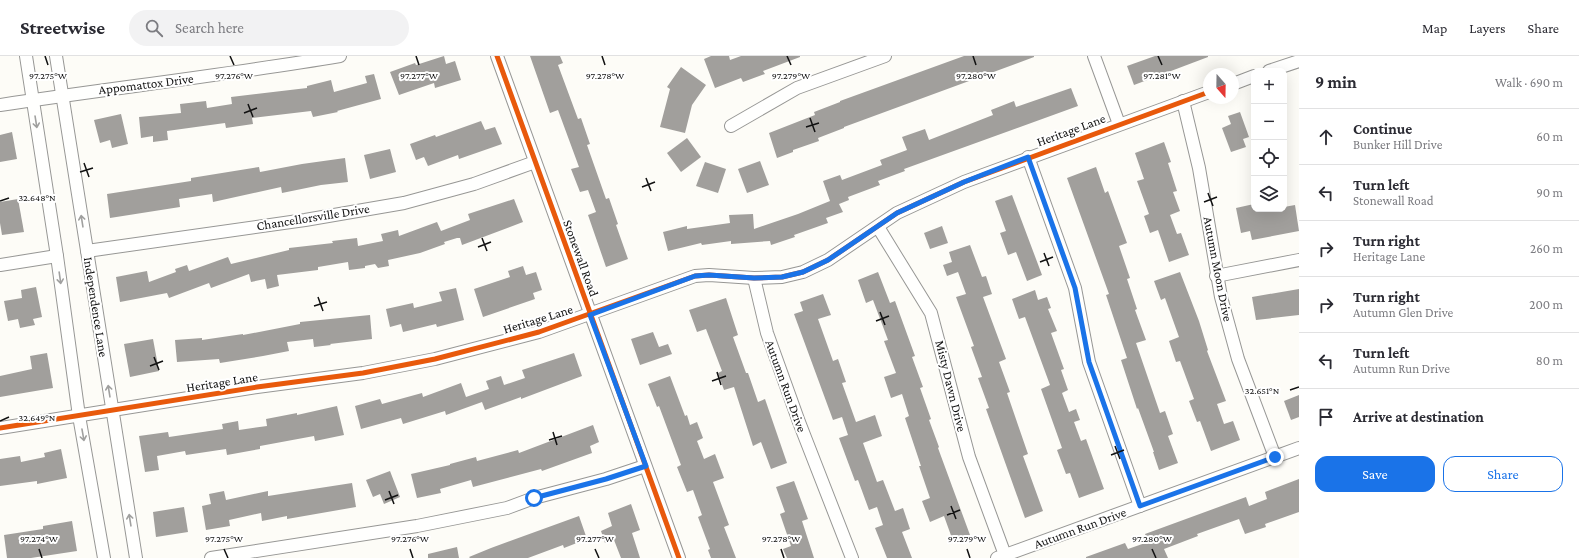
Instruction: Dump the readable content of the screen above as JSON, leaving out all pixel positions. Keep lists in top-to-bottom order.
{
  "streets": {
    "street": [
      "Appomattox Drive",
      "Heritage Lane",
      "Chancellorsville Drive",
      "Stonewall Road",
      "Autumn Moon Drive",
      "Independence Lane",
      "Autumn Run Drive",
      "Misty Dawn Drive"
    ]
  },
  "crossings": [
    ["Appomattox Drive", "Independence Lane"],
    ["Heritage Lane", "Stonewall Road"],
    ["Heritage Lane", "Autumn Moon Drive"],
    ["Heritage Lane", "Independence Lane"],
    ["Heritage Lane", "Autumn Run Drive"],
    ["Heritage Lane", "Misty Dawn Drive"],
    ["Chancellorsville Drive", "Stonewall Road"],
    ["Chancellorsville Drive", "Independence Lane"],
    ["Autumn Moon Drive", "Autumn Run Drive"],
    ["Autumn Run Drive", "Misty Dawn Drive"]
  ],
  "north": "bottom",
  "page": {
    "header": "Streetwise",
    "search": "Search here",
    "nav": ["Map", "Layers", "Share"],
    "heading": ["9 min", "Walk · 690 m"],
    "map_buttons": ["+", "−"],
    "list": [
      ["Continue", "Bunker Hill Drive", "60 m"],
      ["Turn left", "Stonewall Road", "90 m"],
      ["Turn right", "Heritage Lane", "260 m"],
      ["Turn right", "Autumn Glen Drive", "200 m"],
      ["Turn left", "Autumn Run Drive", "80 m"],
      "Arrive at destination"
    ],
    "buttons": ["Save", "Share"]
  },
  "coordinates": [
    "97.275°W",
    "97.276°W",
    "97.277°W",
    "97.280°W",
    "97.278°W",
    "97.279°W",
    "97.281°W",
    "32.648°N",
    "32.651°N",
    "32.649°N",
    "97.274°W"
  ]
}
